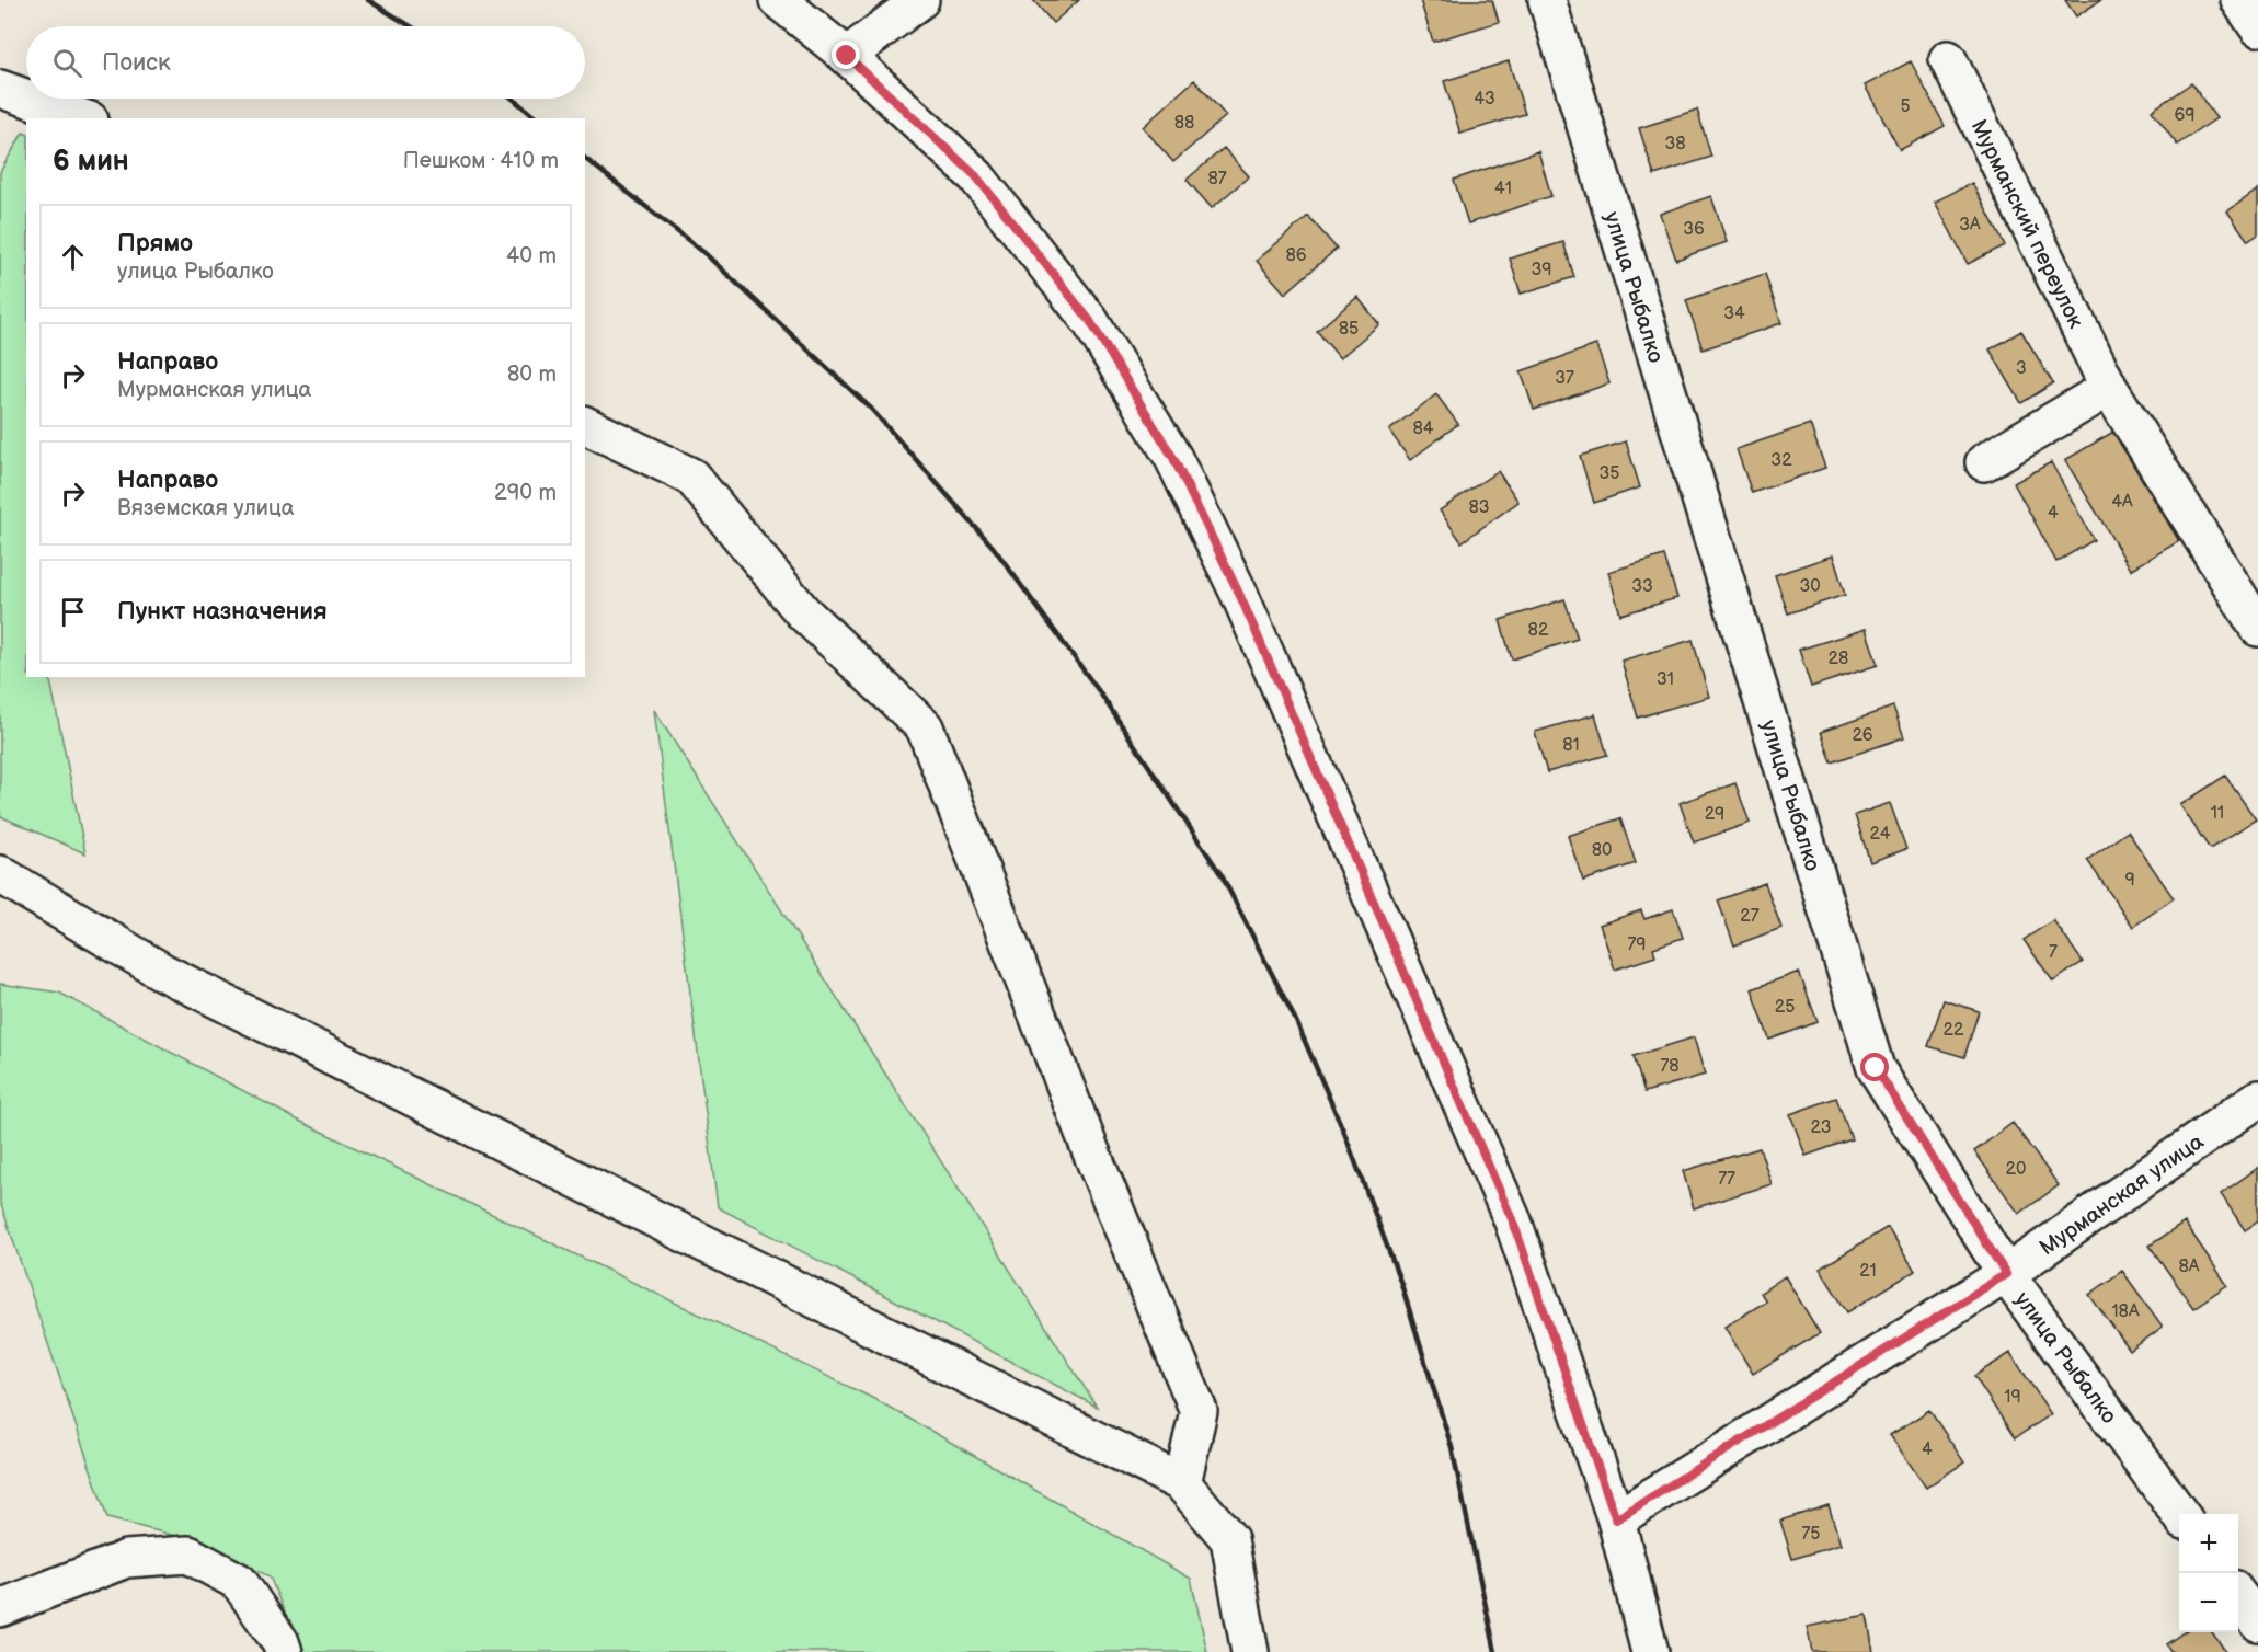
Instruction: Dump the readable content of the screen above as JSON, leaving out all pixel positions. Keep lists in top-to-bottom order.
{
  "streets": {
    "street": ["Мурманский переулок", "улица Рыбалко", "Мурманская улица"]
  },
  "crossings": [
    ["улица Рыбалко", "Мурманская улица"]
  ],
  "house_numbers": [
    "43",
    "5",
    "69",
    "88",
    "38",
    "87",
    "41",
    "3А",
    "36",
    "86",
    "39",
    "34",
    "85",
    "3",
    "37",
    "84",
    "32",
    "35",
    "4А",
    "83",
    "4",
    "33",
    "30",
    "82",
    "28",
    "31",
    "26",
    "81",
    "11",
    "29",
    "24",
    "80",
    "9",
    "27",
    "79",
    "7",
    "25",
    "22",
    "78",
    "23",
    "20",
    "77",
    "8А",
    "21",
    "18А",
    "19",
    "4",
    "75"
  ],
  "page": {
    "search": "Поиск",
    "heading": ["6 мин", "Пешком · 410 m"],
    "list": [
      ["Прямо", "улица Рыбалко", "40 m"],
      ["Направо", "Мурманская улица", "80 m"],
      ["Направо", "Вяземская улица", "290 m"],
      "Пункт назначения"
    ],
    "map_buttons": ["+", "−"]
  }
}
